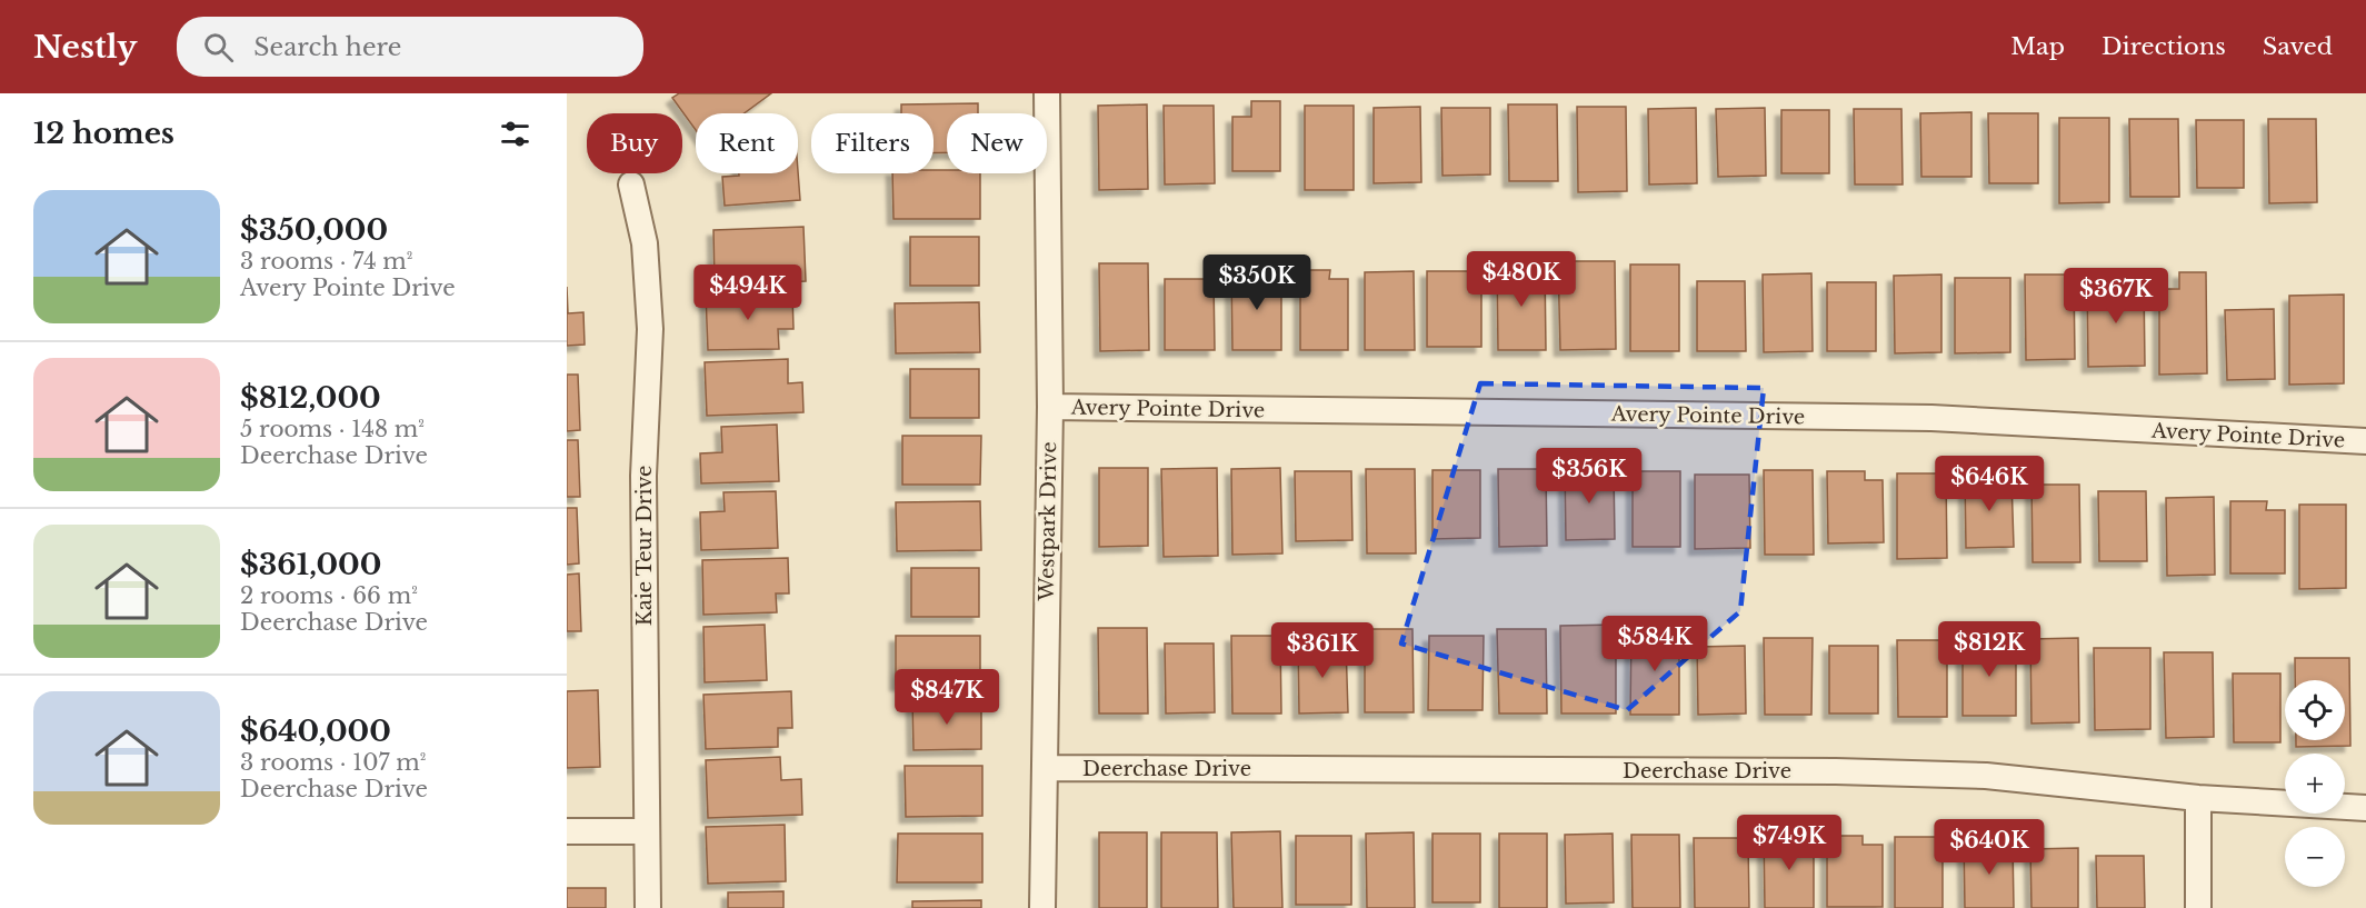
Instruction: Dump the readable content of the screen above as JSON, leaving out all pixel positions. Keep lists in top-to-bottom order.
{
  "streets": {
    "street": [
      "Avery Pointe Drive",
      "Westpark Drive",
      "Kaie Teur Drive",
      "Deerchase Drive"
    ]
  },
  "crossings": [
    ["Avery Pointe Drive", "Westpark Drive"],
    ["Westpark Drive", "Deerchase Drive"]
  ],
  "page": {
    "header": "Nestly",
    "search": "Search here",
    "nav": ["Map", "Directions", "Saved"],
    "heading": "12 homes",
    "chip": [
      "Buy",
      "Rent",
      "Filters",
      "New"
    ],
    "list": [
      {
        "name": "$350,000",
        "note": "3 rooms · 74 m² · Avery Pointe Drive"
      },
      {
        "name": "$812,000",
        "note": "5 rooms · 148 m² · Deerchase Drive"
      },
      {
        "name": "$361,000",
        "note": "2 rooms · 66 m² · Deerchase Drive"
      },
      {
        "name": "$640,000",
        "note": "3 rooms · 107 m² · Deerchase Drive"
      }
    ],
    "price": [
      "$480K",
      "$350K",
      "$494K",
      "$367K",
      "$356K",
      "$646K",
      "$584K",
      "$812K",
      "$361K",
      "$847K",
      "$749K",
      "$640K"
    ],
    "map_buttons": ["+", "−"]
  }
}
